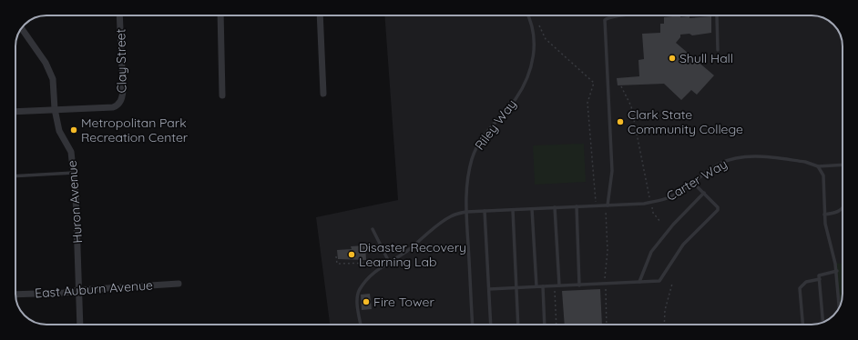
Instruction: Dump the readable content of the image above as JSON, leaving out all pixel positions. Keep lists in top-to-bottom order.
{
  "streets": {
    "street": ["Clay Street", "Huron Avenue", "East Auburn Avenue"],
    "lane": ["Riley Way", "Carter Way"]
  },
  "crossings": [
    ["Clay Street", "Huron Avenue"],
    ["Riley Way", "Carter Way"],
    ["Huron Avenue", "East Auburn Avenue"]
  ],
  "places": [
    "Shull Hall",
    "Clark State Community College",
    "Metropolitan Park Recreation Center",
    "Disaster Recovery Learning Lab",
    "Fire Tower"
  ]
}
